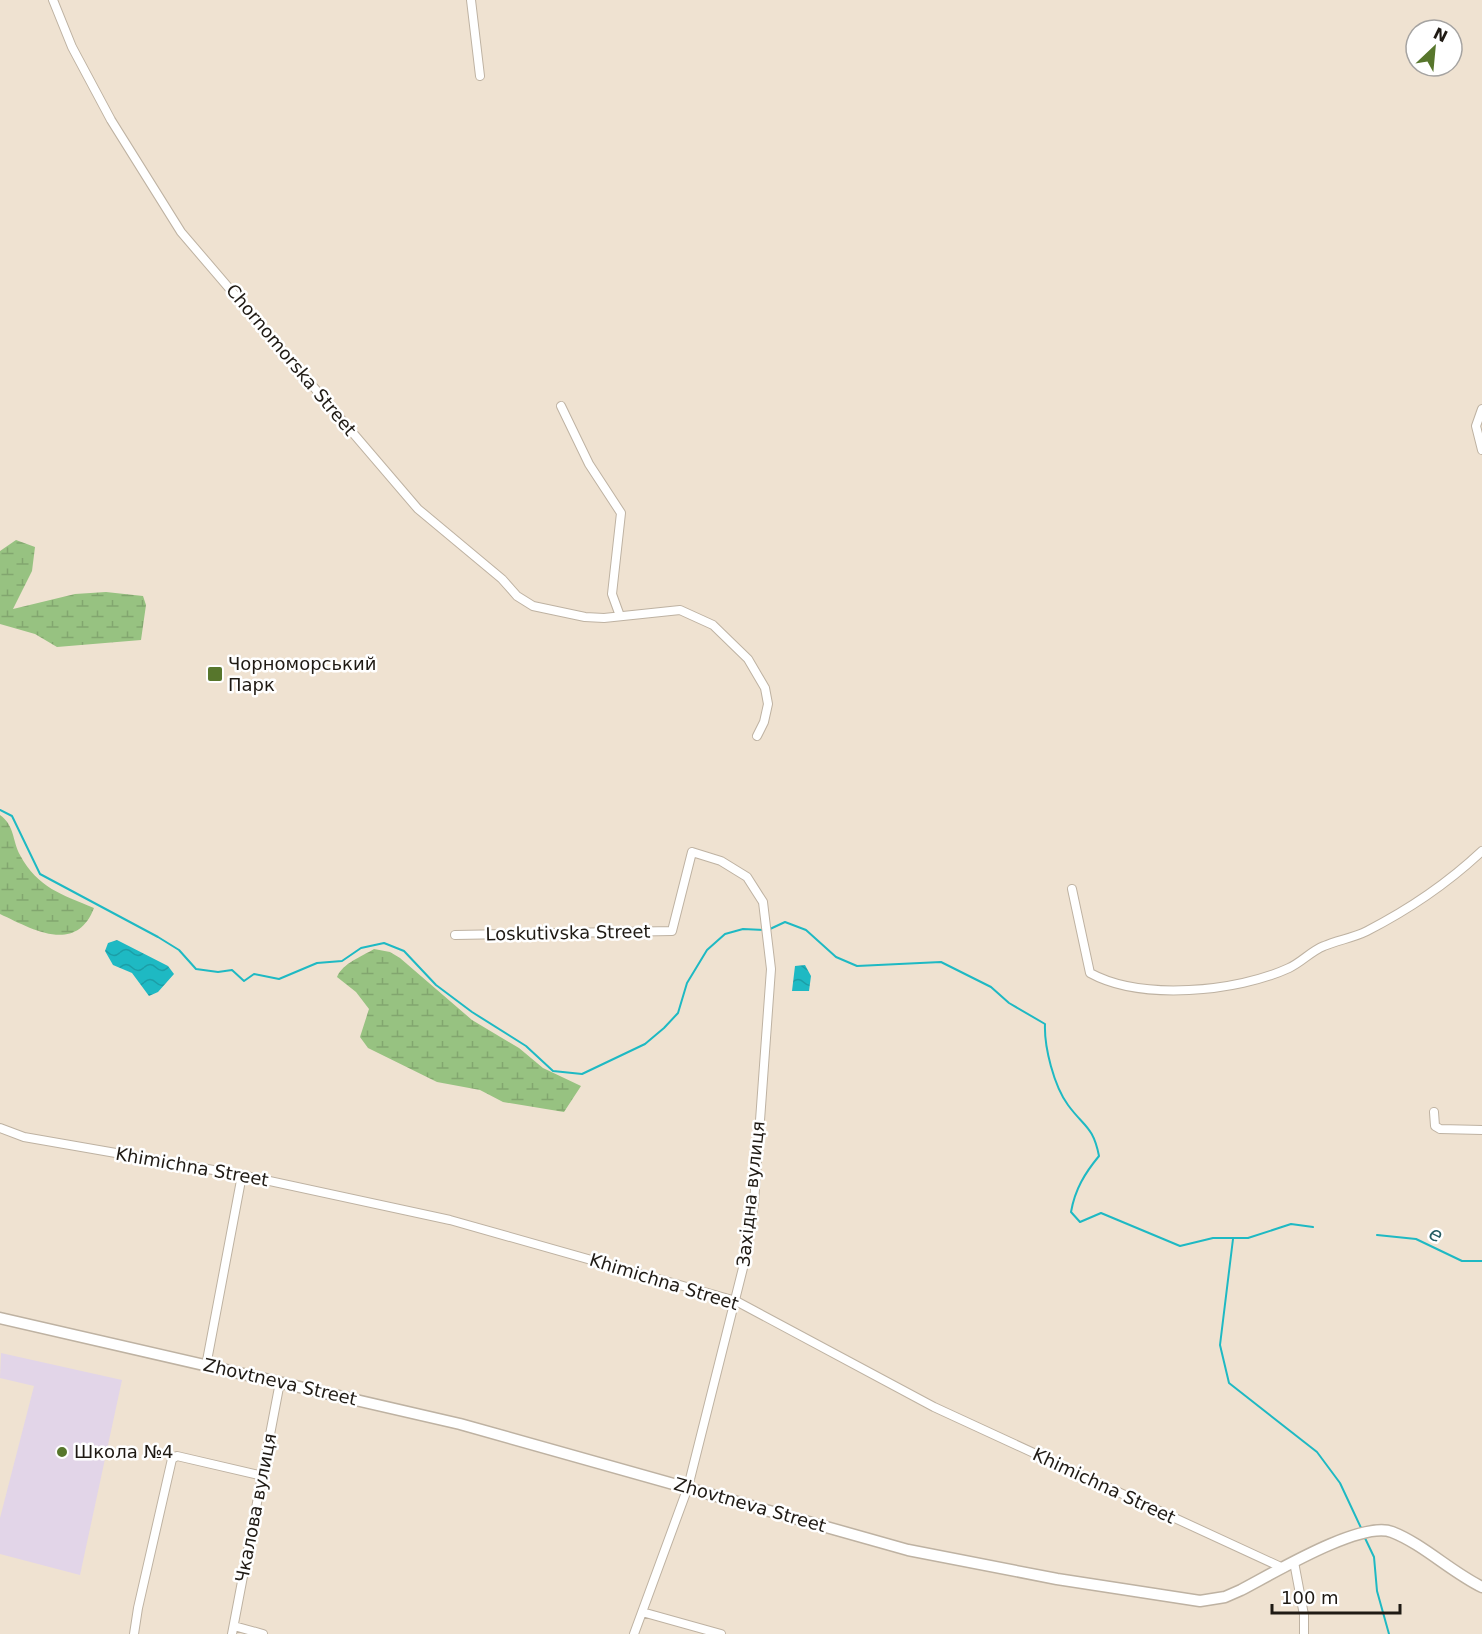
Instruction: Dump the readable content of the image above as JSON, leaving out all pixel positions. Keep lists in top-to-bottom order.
{
  "streets": {
    "main road": ["Zhovtneva Street"],
    "street": [
      "Chornomorska Street",
      "Loskutivska Street",
      "Khimichna Street",
      "Західна вулиця",
      "Чкалова вулиця"
    ]
  },
  "crossings": [
    ["Loskutivska Street", "Західна вулиця"],
    ["Khimichna Street", "Західна вулиця"],
    ["Khimichna Street", "Zhovtneva Street"],
    ["Західна вулиця", "Zhovtneva Street"],
    ["Zhovtneva Street", "Чкалова вулиця"]
  ],
  "water": ["e"],
  "places": {
    "transit": ["Чорноморський Парк"],
    "other": ["Школа №4"]
  },
  "scale_bar": "100 m",
  "north": "top right"
}
